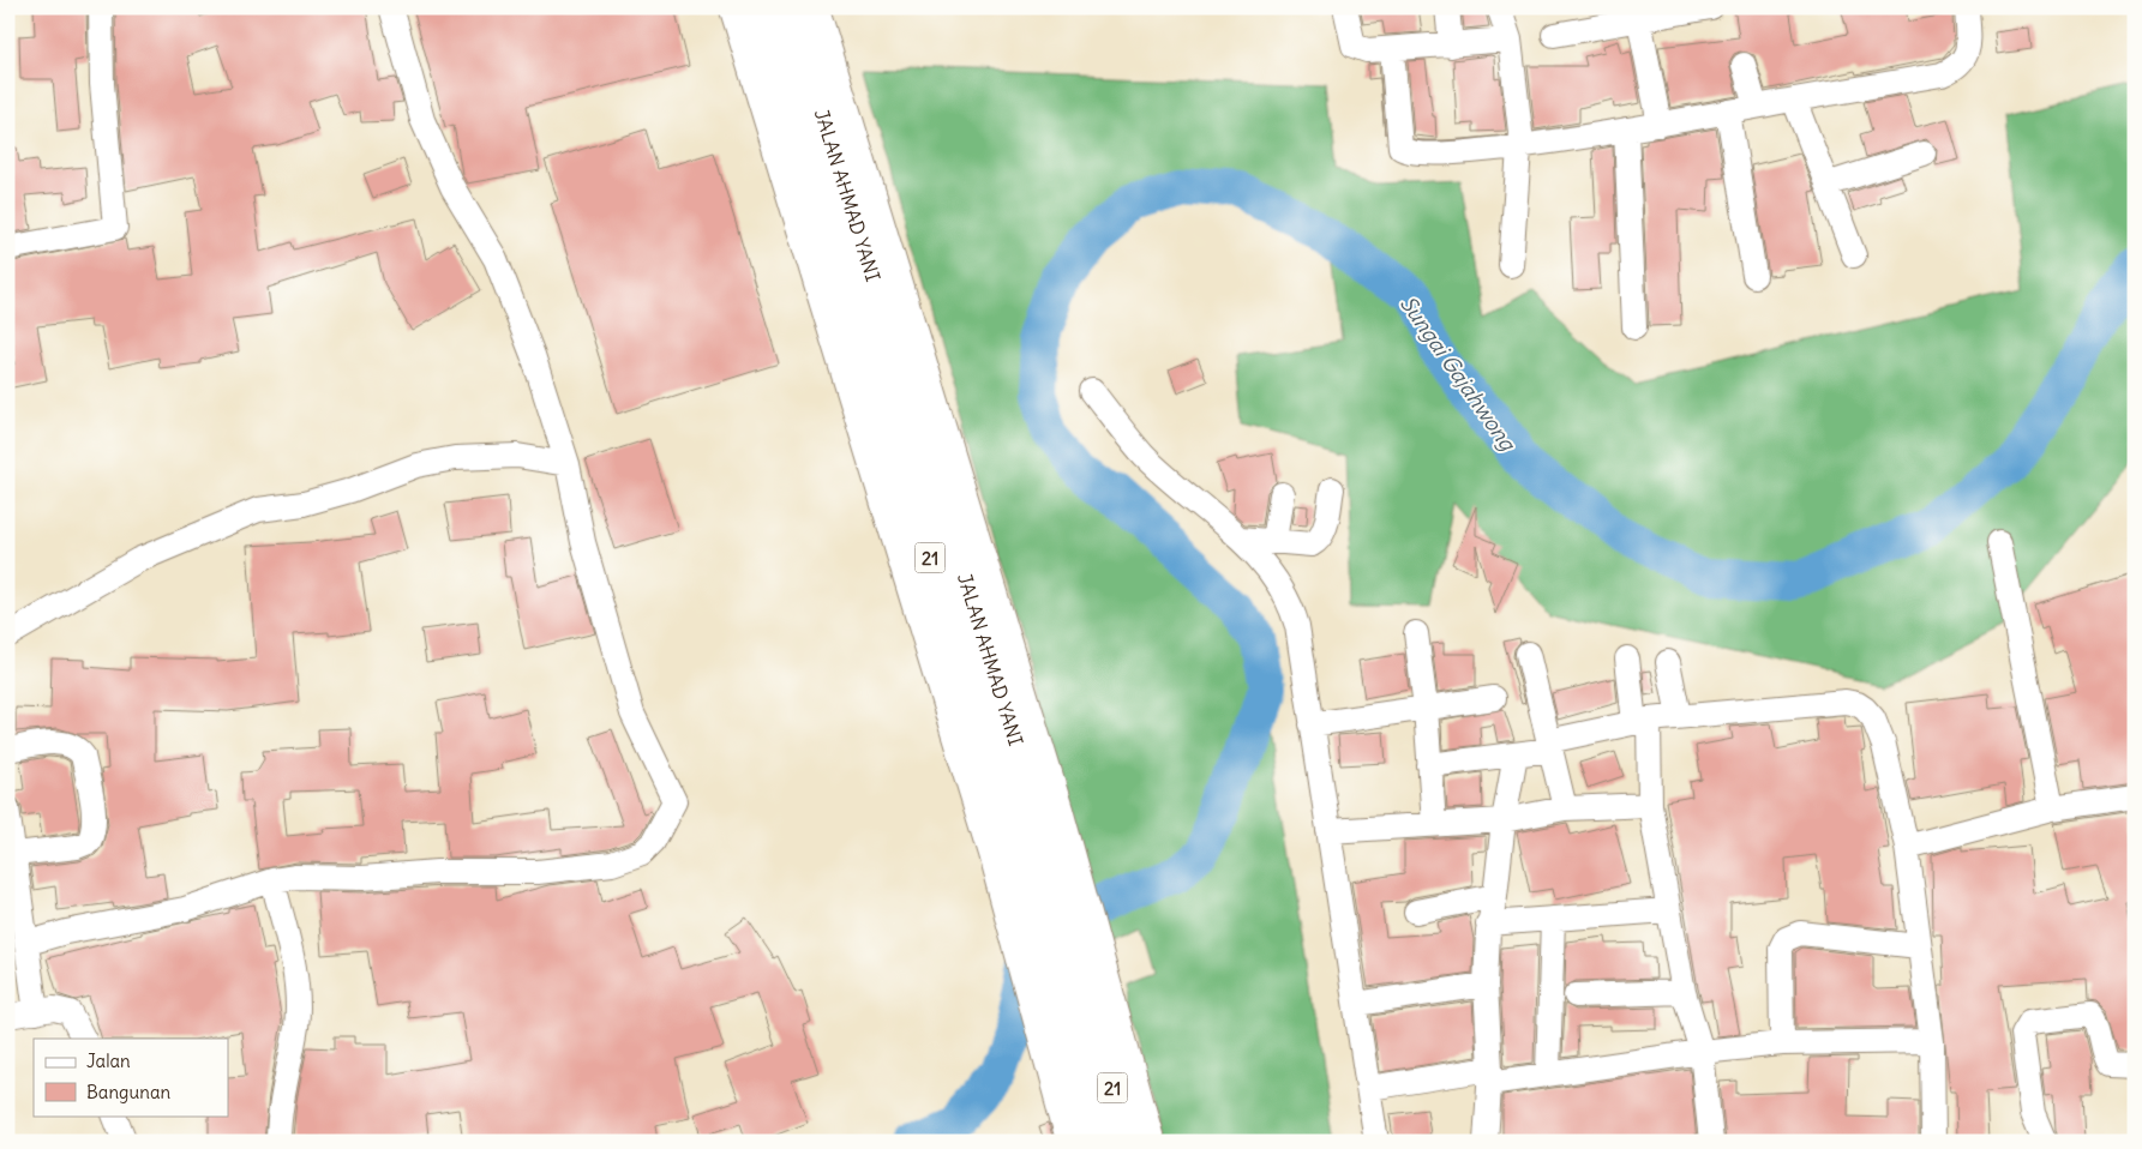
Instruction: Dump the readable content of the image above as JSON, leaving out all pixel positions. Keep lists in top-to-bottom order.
{
  "streets": {
    "highway": ["JALAN AHMAD YANI", "21"]
  },
  "water": ["Sungai Gajahwong"],
  "legend": ["Jalan", "Bangunan"]
}
